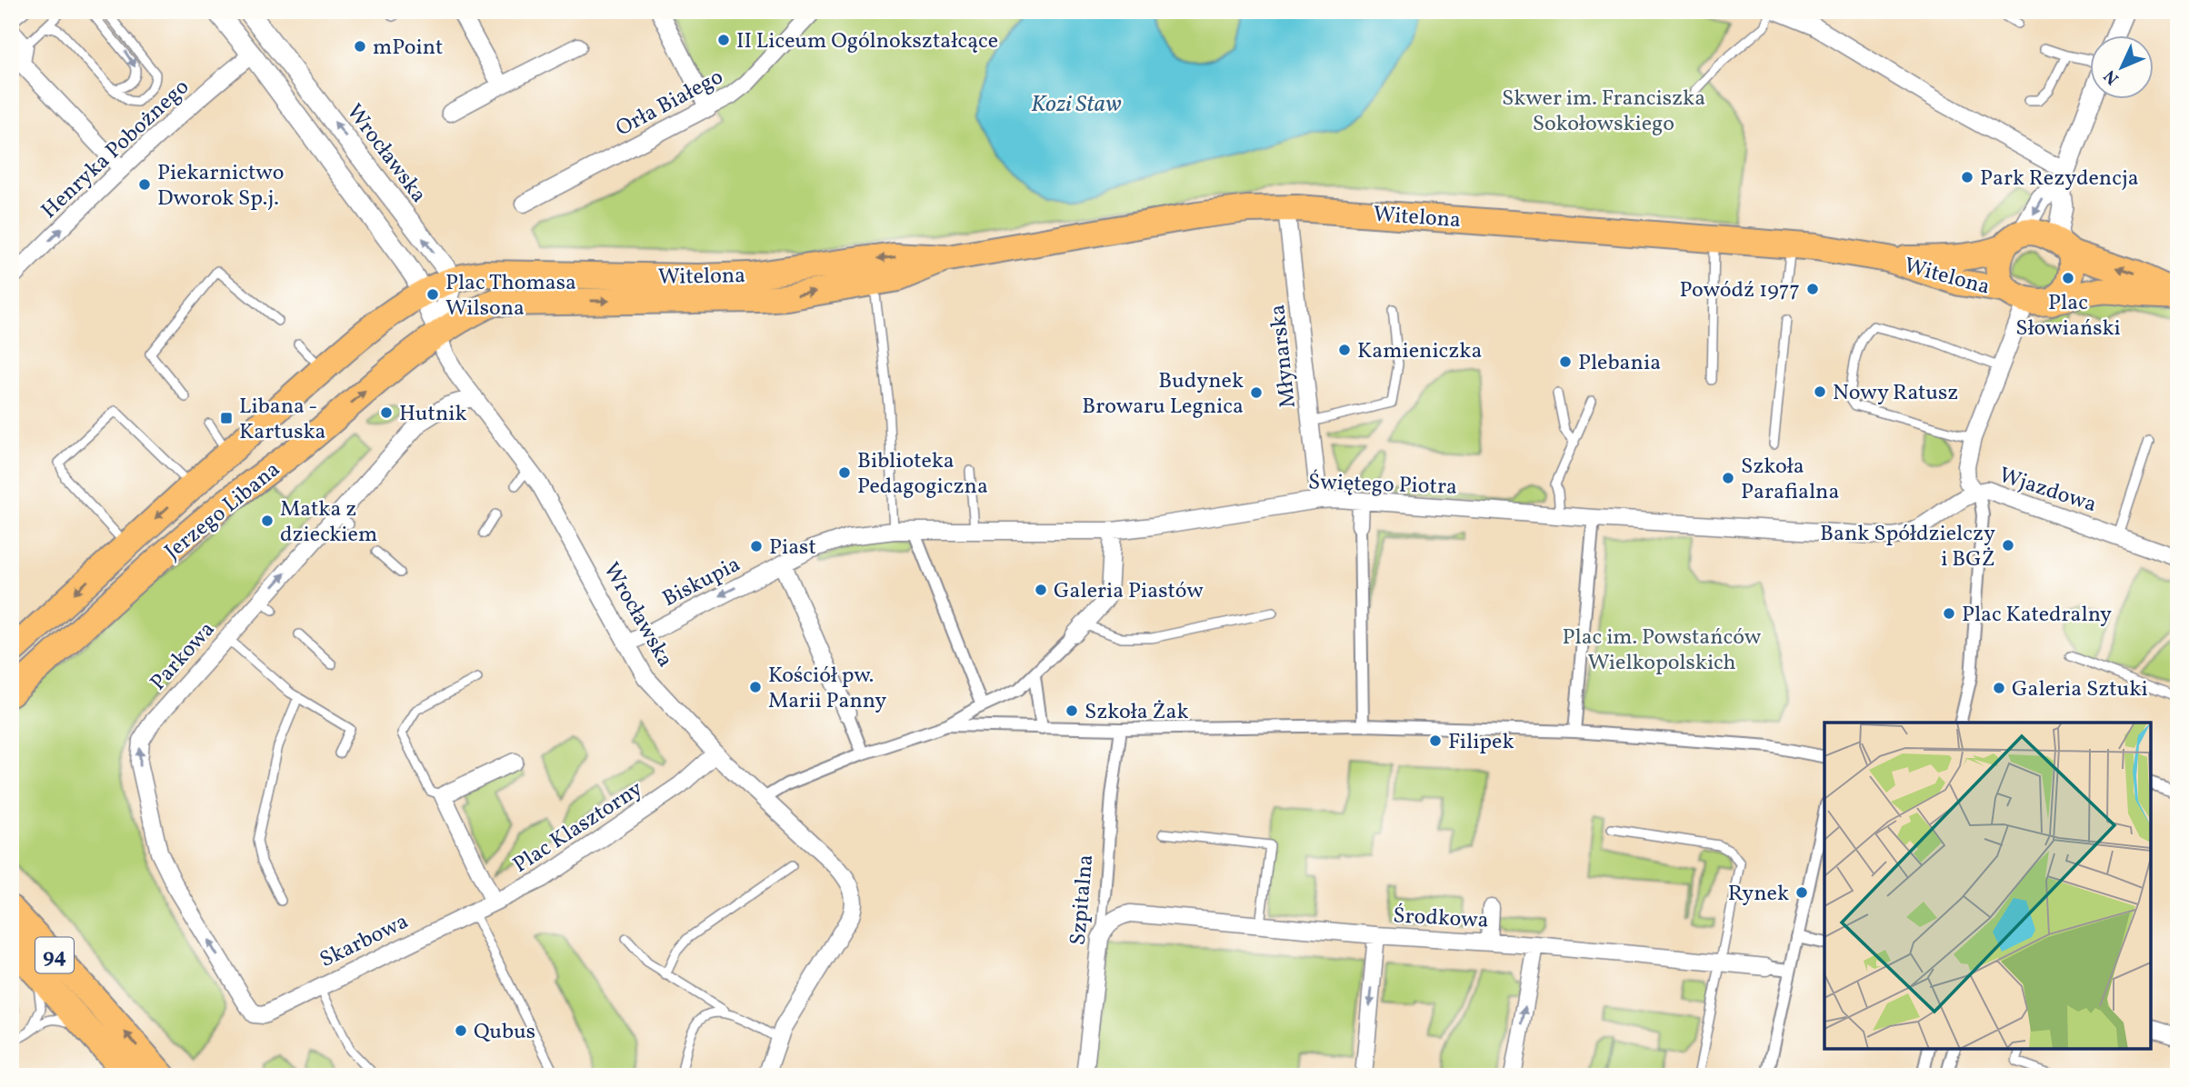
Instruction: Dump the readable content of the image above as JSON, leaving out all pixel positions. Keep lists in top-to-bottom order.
{
  "streets": {
    "main road": ["Witelona", "Jerzego Libana", "94"],
    "street": [
      "Orła Białego",
      "Henryka Pobożnego",
      "Wrocławska",
      "Młynarska",
      "Świętego Piotra",
      "Wjazdowa",
      "Biskupia",
      "Parkowa",
      "Plac Klasztorny",
      "Szpitalna",
      "Środkowa",
      "Skarbowa"
    ]
  },
  "crossings": [
    ["Henryka Pobożnego", "Wrocławska"],
    ["Wrocławska", "Witelona"],
    ["Wrocławska", "Jerzego Libana"],
    ["Wrocławska", "Biskupia"],
    ["Wrocławska", "Parkowa"],
    ["Wrocławska", "Plac Klasztorny"],
    ["Witelona", "Młynarska"],
    ["Witelona", "Jerzego Libana"],
    ["Młynarska", "Świętego Piotra"],
    ["Świętego Piotra", "Wjazdowa"],
    ["Świętego Piotra", "Biskupia"],
    ["Parkowa", "Skarbowa"],
    ["Plac Klasztorny", "Skarbowa"],
    ["Szpitalna", "Środkowa"]
  ],
  "one_way": ["Henryka Pobożnego", "Biskupia", "Parkowa"],
  "water": ["Kozi Staw"],
  "parks": ["Skwer im. Franciszka Sokołowskiego", "Plac im. Powstańców Wielkopolskich"],
  "places": {
    "other": [
      "II Liceum Ogólnokształcące",
      "mPoint",
      "Park Rezydencja",
      "Piekarnictwo Dworok Sp.j.",
      "Plac Słowiański",
      "Powódź 1977",
      "Plac Thomasa Wilsona",
      "Kamieniczka",
      "Plebania",
      "Nowy Ratusz",
      "Budynek Browaru Legnica",
      "Hutnik",
      "Biblioteka Pedagogiczna",
      "Szkoła Parafialna",
      "Matka z dzieckiem",
      "Bank Spółdzielczy i BGŻ",
      "Piast",
      "Galeria Piastów",
      "Plac Katedralny",
      "Kościół pw. Marii Panny",
      "Galeria Sztuki",
      "Szkoła Żak",
      "Filipek",
      "Rynek",
      "Qubus"
    ],
    "transit": ["Libana - Kartuska"]
  },
  "north": "bottom left"
}
